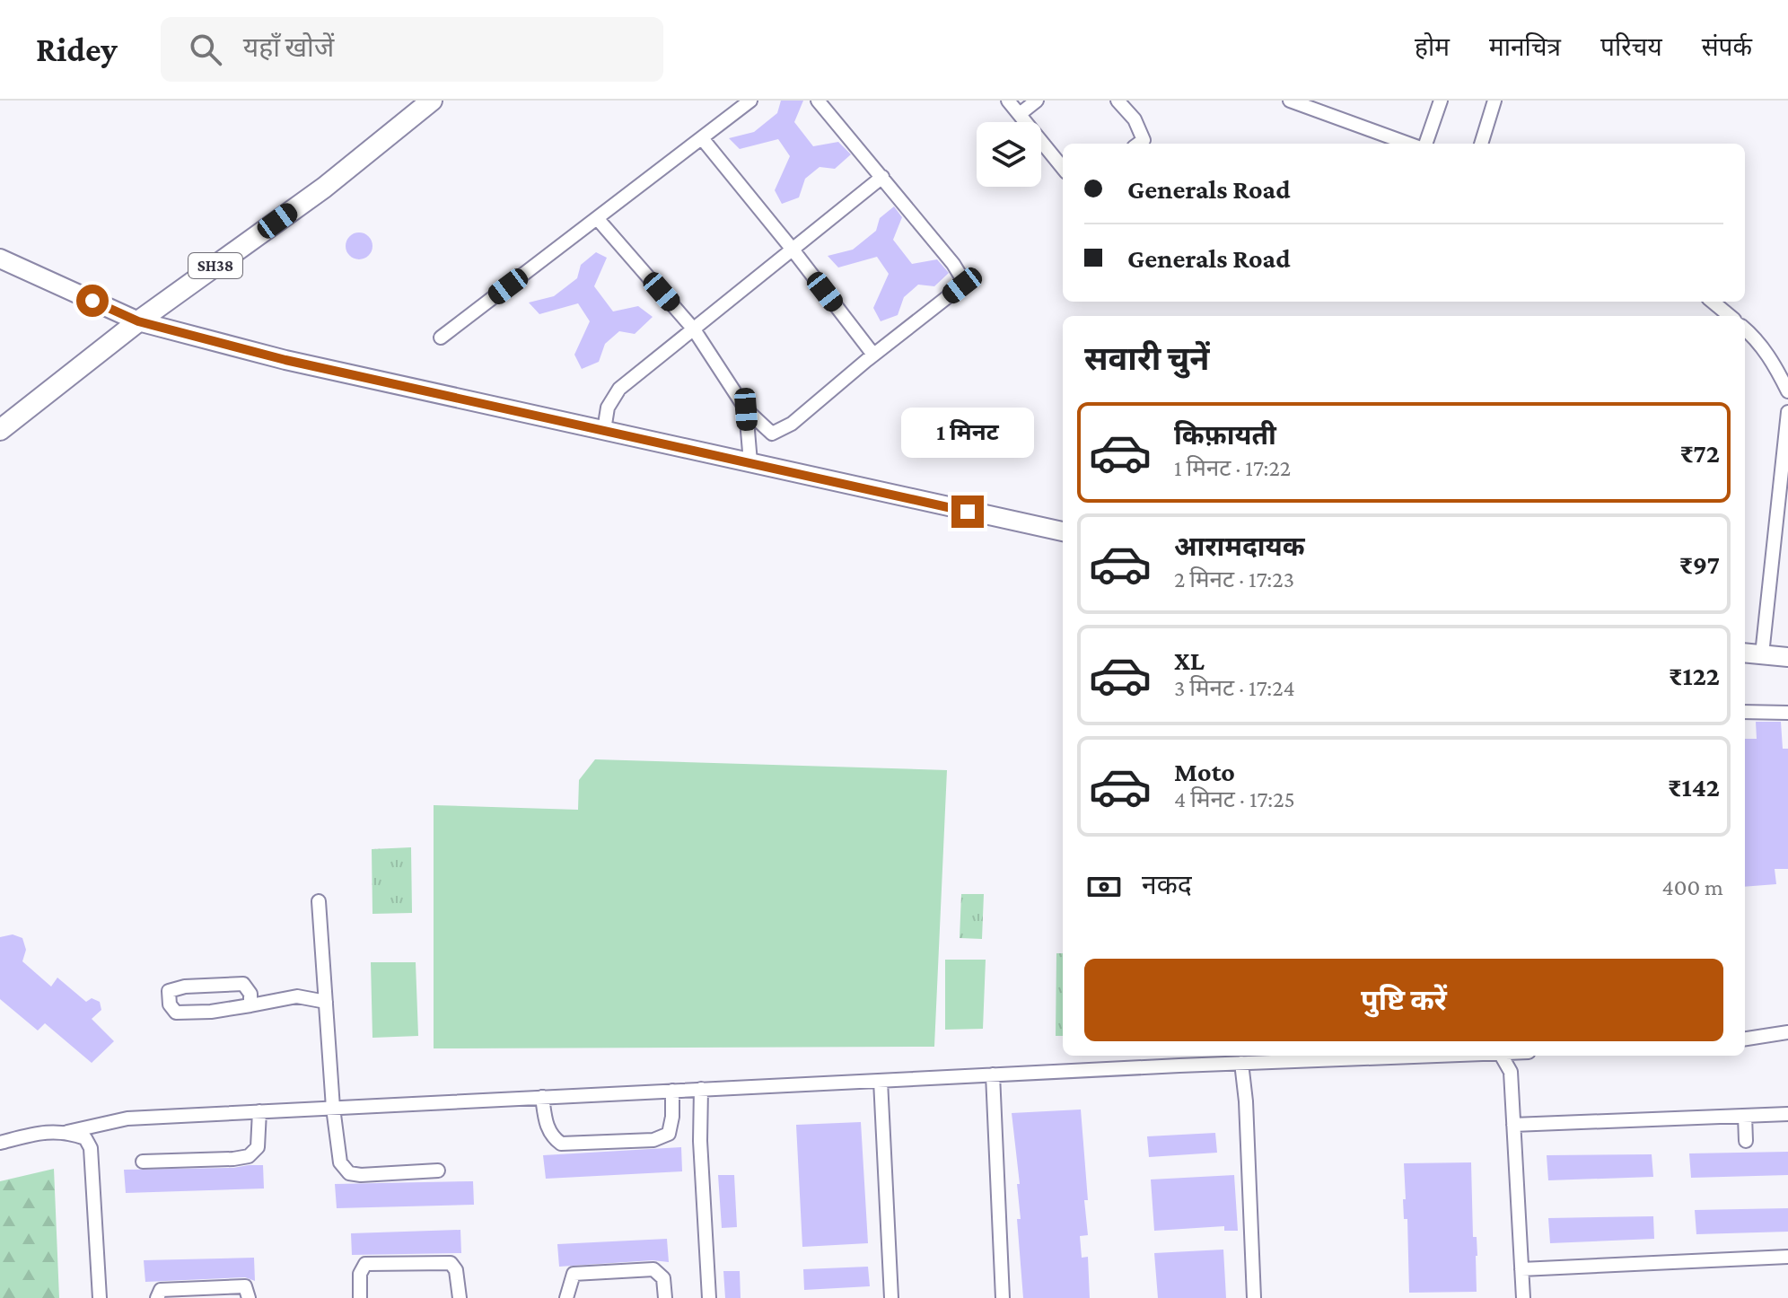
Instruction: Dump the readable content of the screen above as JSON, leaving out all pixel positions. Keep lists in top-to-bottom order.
{
  "streets": {
    "main road": ["SH38"]
  },
  "page": {
    "header": "Ridey",
    "search": "यहाँ खोजें",
    "nav": [
      "होम",
      "मानचित्र",
      "परिचय",
      "संपर्क"
    ],
    "banner": ["Generals Road", "Generals Road"],
    "heading": "सवारी चुनें",
    "list": [
      {
        "name": "किफ़ायती",
        "note": "1 मिनट · 17:22",
        "value": "₹72"
      },
      {
        "name": "आरामदायक",
        "note": "2 मिनट · 17:23",
        "value": "₹97"
      },
      {
        "name": "XL",
        "note": "3 मिनट · 17:24",
        "value": "₹122"
      },
      {
        "name": "Moto",
        "note": "4 मिनट · 17:25",
        "value": "₹142"
      }
    ],
    "bubble": "1 मिनट",
    "pay": ["नकद", "400 m"],
    "buttons": "पुष्टि करें"
  }
}
